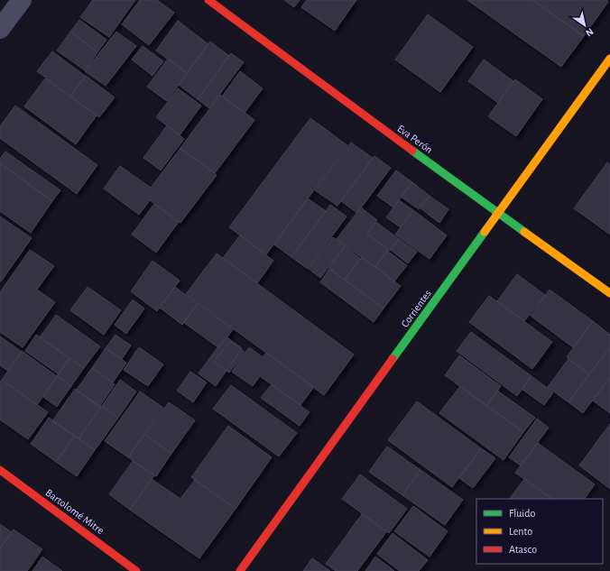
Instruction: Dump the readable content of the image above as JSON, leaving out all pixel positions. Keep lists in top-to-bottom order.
{
  "streets": {
    "street": ["Eva Perón", "Corrientes", "Bartolomé Mitre"]
  },
  "crossings": [
    ["Eva Perón", "Corrientes"]
  ],
  "legend": ["Fluido", "Lento", "Atasco"],
  "north": "bottom right"
}
